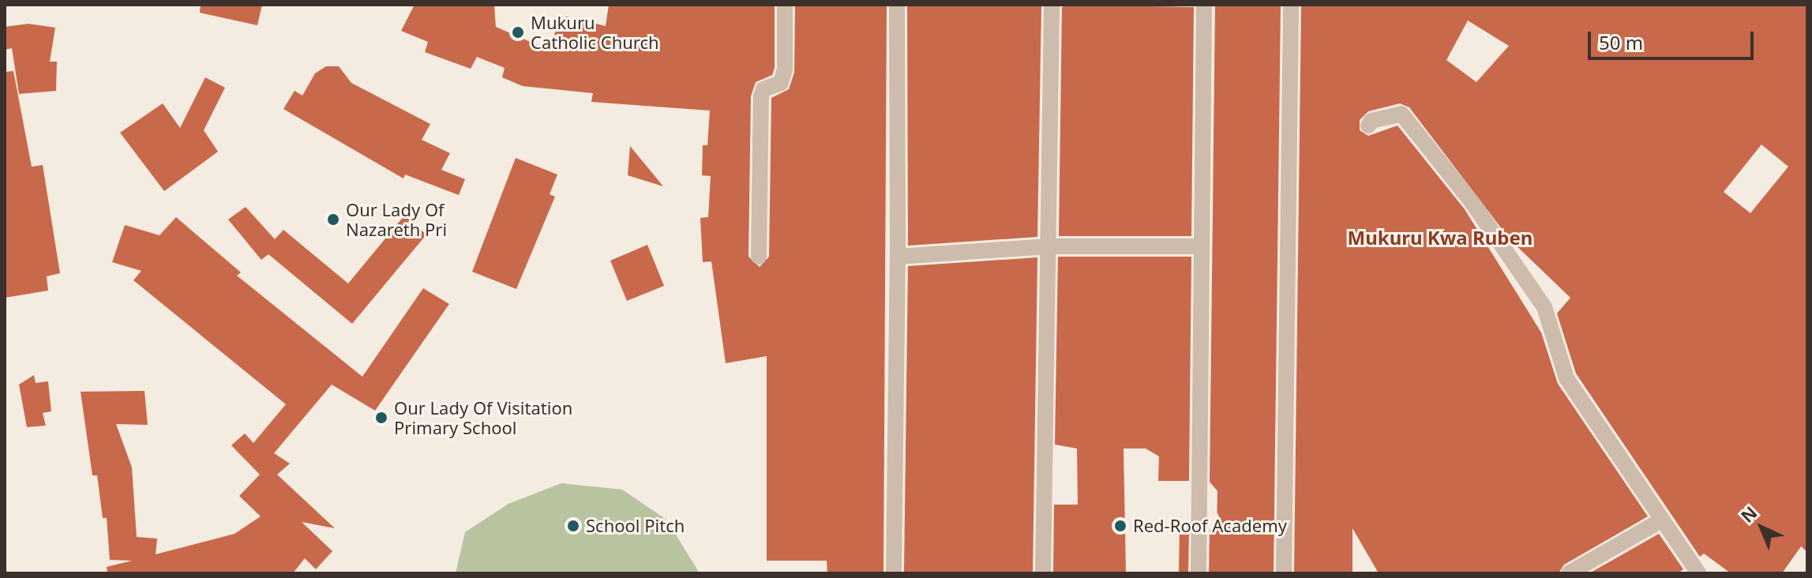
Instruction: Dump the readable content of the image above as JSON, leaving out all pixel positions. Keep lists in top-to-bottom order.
{
  "districts": ["Mukuru Kwa Ruben"],
  "places": [
    "Mukuru Catholic Church",
    "Our Lady Of Nazareth Pri",
    "Our Lady Of Visitation Primary School",
    "School Pitch",
    "Red-Roof Academy"
  ],
  "scale_bar": "50 m",
  "north": "top left"
}
